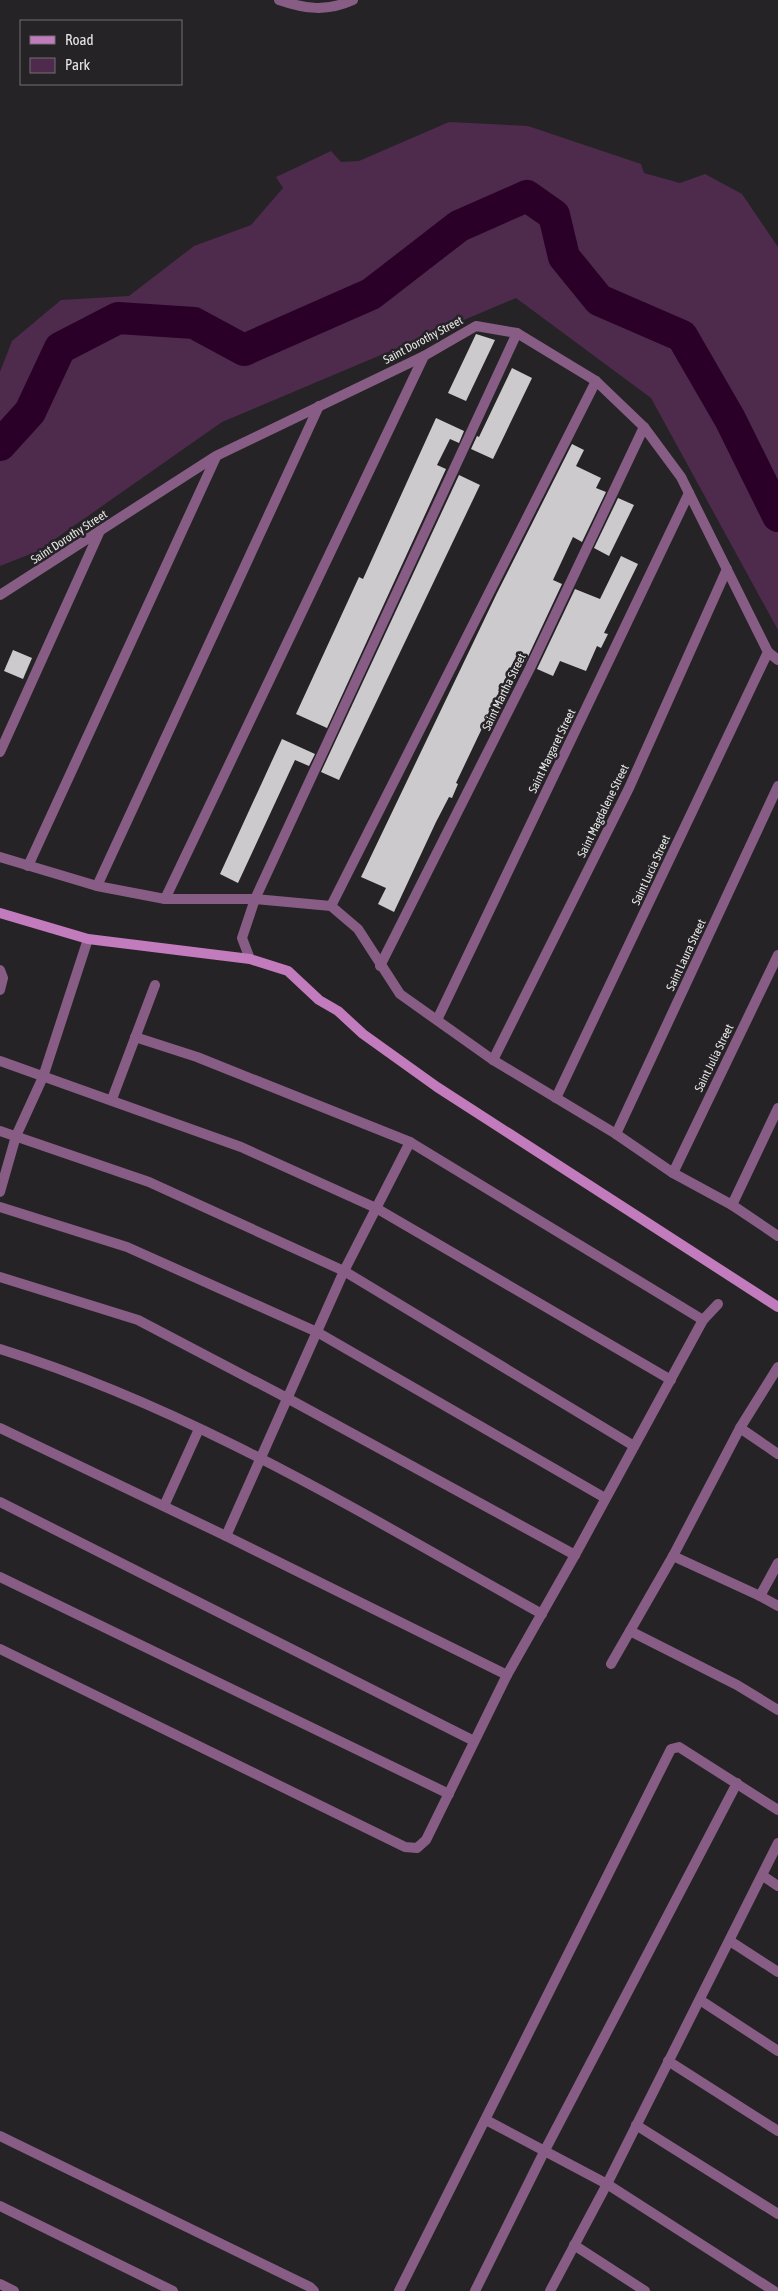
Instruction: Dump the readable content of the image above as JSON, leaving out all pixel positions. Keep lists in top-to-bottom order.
{
  "streets": {
    "street": [
      "Saint Dorothy Street",
      "Saint Martha Street",
      "Saint Margaret Street",
      "Saint Magdalene Street",
      "Saint Lucia Street",
      "Saint Laura Street",
      "Saint Julia Street"
    ]
  },
  "crossings": [
    ["Saint Dorothy Street", "Saint Martha Street"],
    ["Saint Dorothy Street", "Saint Margaret Street"],
    ["Saint Dorothy Street", "Saint Magdalene Street"],
    ["Saint Dorothy Street", "Saint Lucia Street"]
  ],
  "legend": ["Road", "Park"]
}
